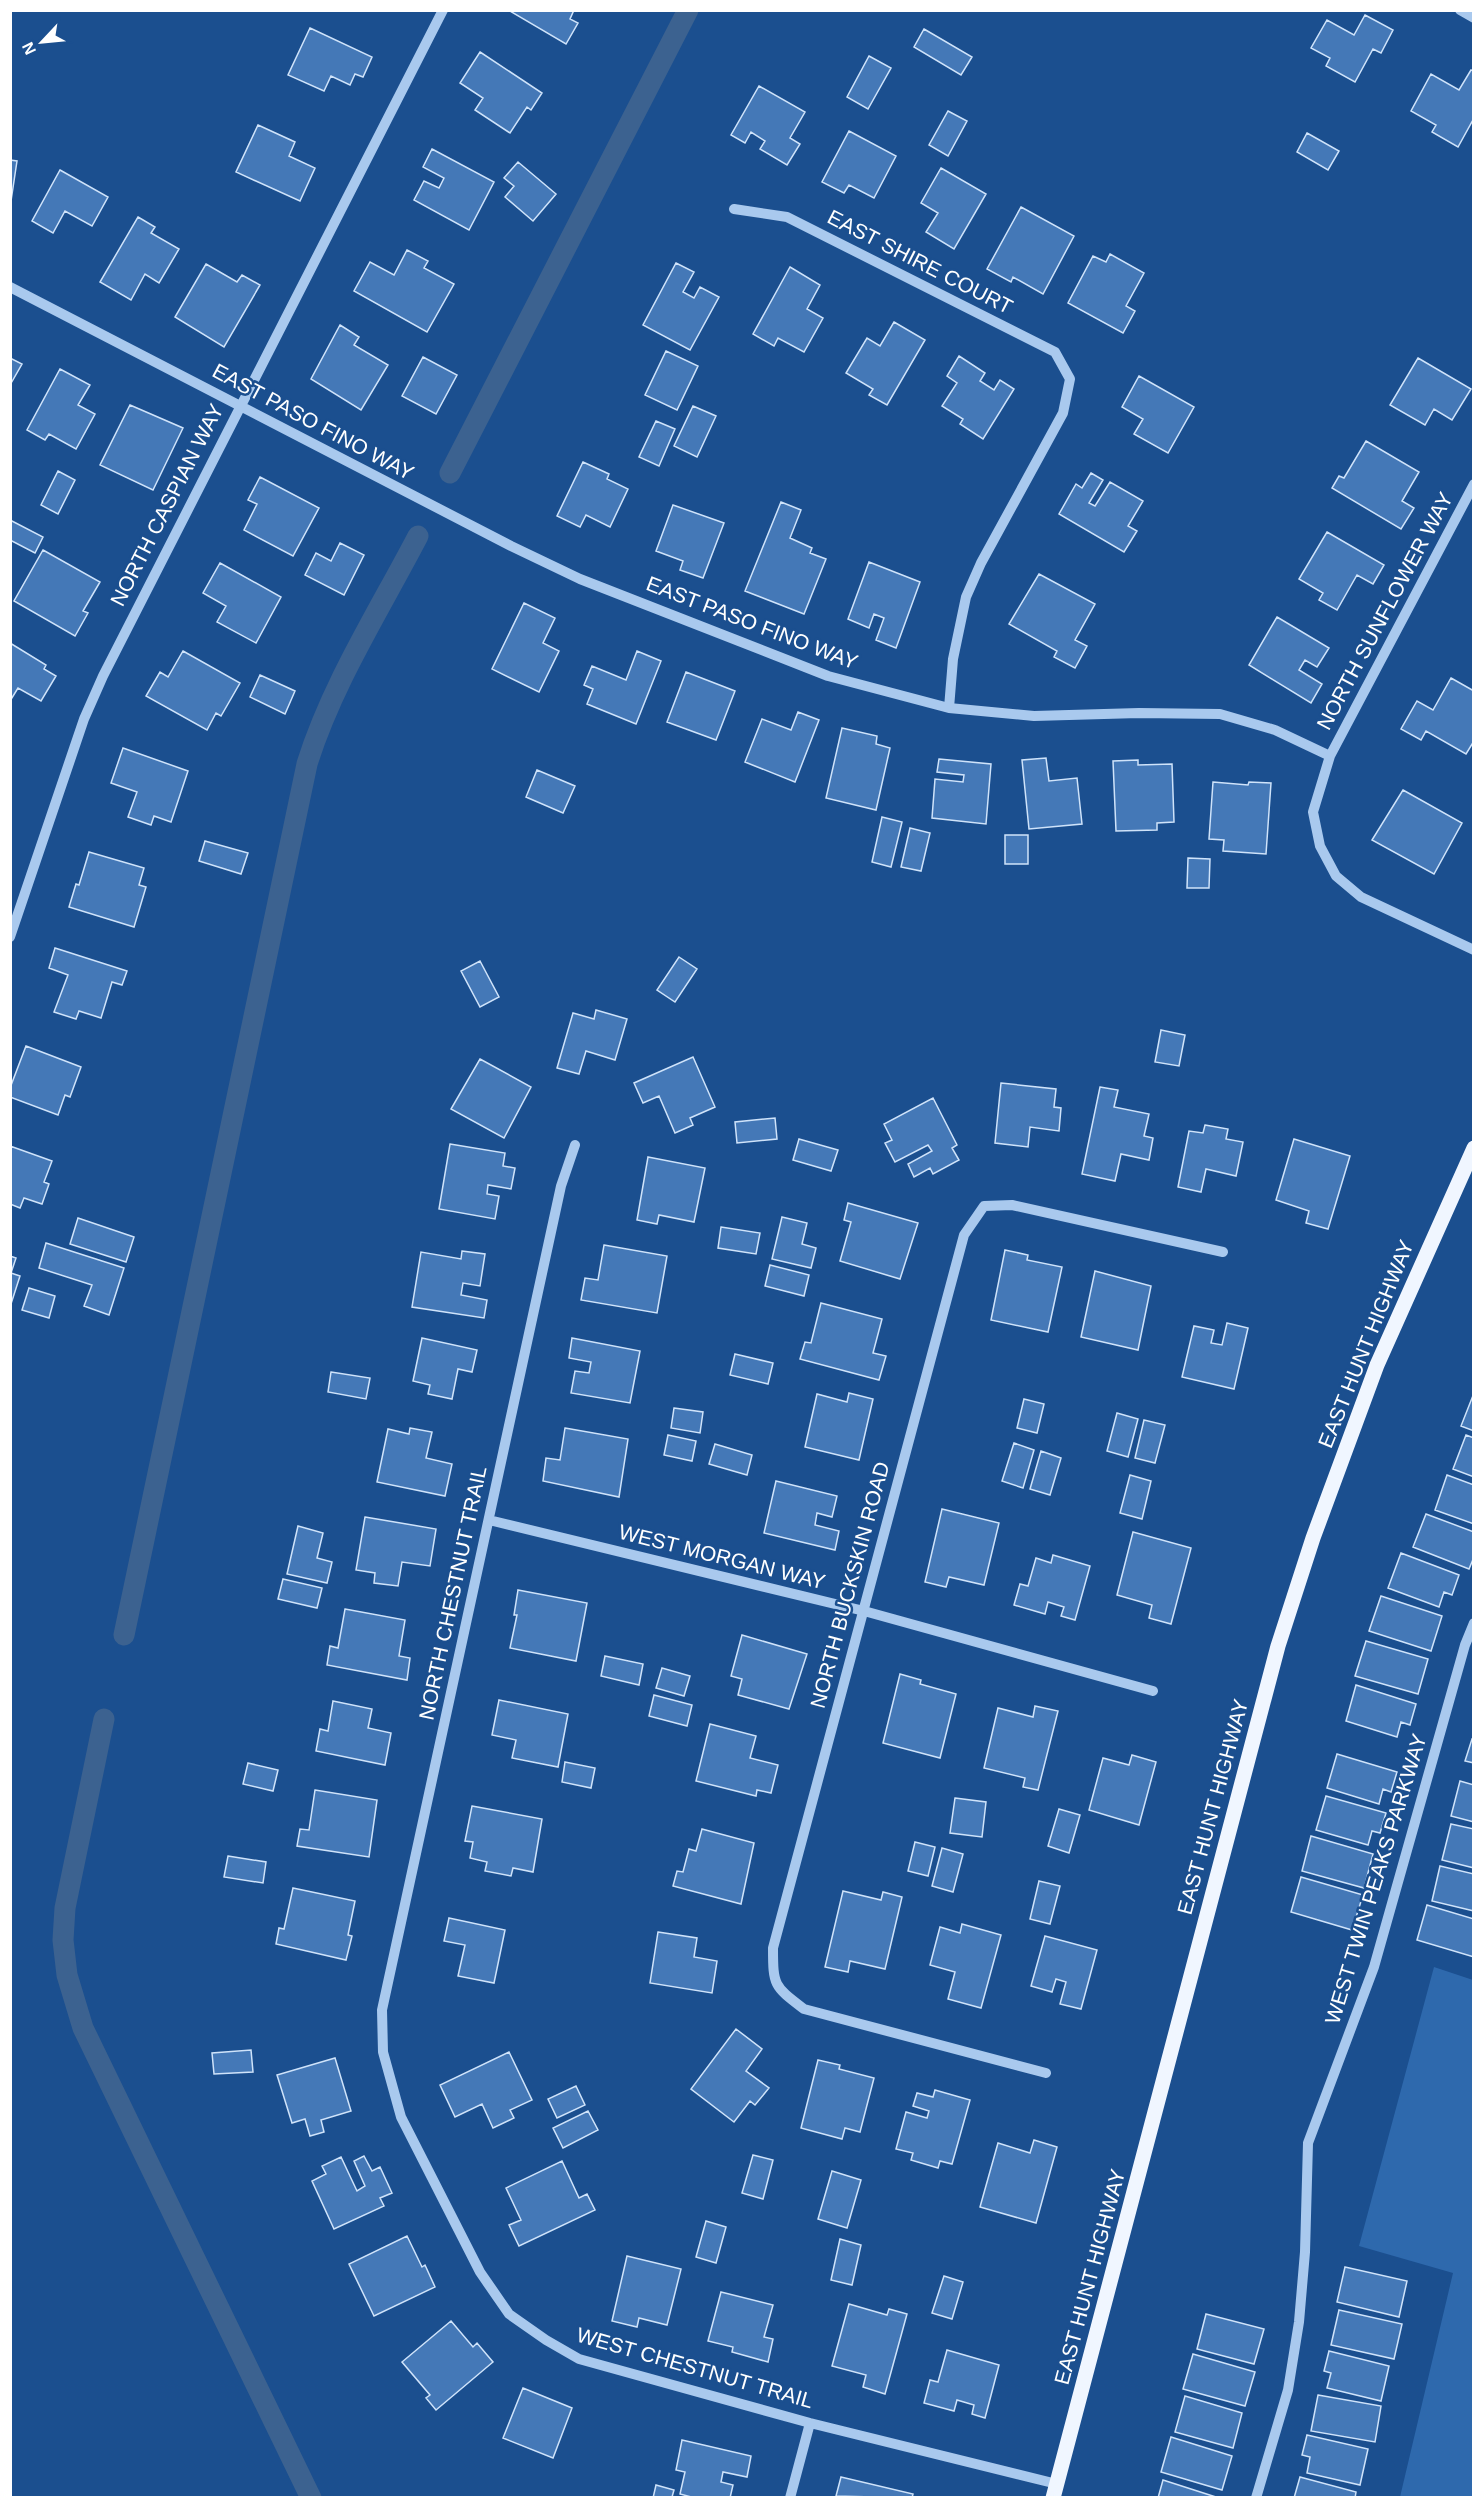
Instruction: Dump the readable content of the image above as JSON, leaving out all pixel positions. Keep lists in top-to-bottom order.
{
  "streets": {
    "main road": ["EAST HUNT HIGHWAY"],
    "street": [
      "EAST SHIRE COURT",
      "EAST PASO FINO WAY",
      "NORTH CASPIAN WAY",
      "NORTH SUNFLOWER WAY",
      "WEST MORGAN WAY",
      "NORTH BUCKSKIN ROAD",
      "NORTH CHESTNUT TRAIL",
      "WEST TWIN PEAKS PARKWAY",
      "WEST CHESTNUT TRAIL"
    ]
  },
  "crossings": [
    ["EAST SHIRE COURT", "EAST PASO FINO WAY"],
    ["EAST PASO FINO WAY", "NORTH CASPIAN WAY"],
    ["EAST PASO FINO WAY", "NORTH SUNFLOWER WAY"],
    ["EAST HUNT HIGHWAY", "WEST CHESTNUT TRAIL"],
    ["WEST MORGAN WAY", "NORTH BUCKSKIN ROAD"],
    ["WEST MORGAN WAY", "NORTH CHESTNUT TRAIL"],
    ["NORTH CHESTNUT TRAIL", "WEST CHESTNUT TRAIL"]
  ],
  "north": "bottom left"
}
